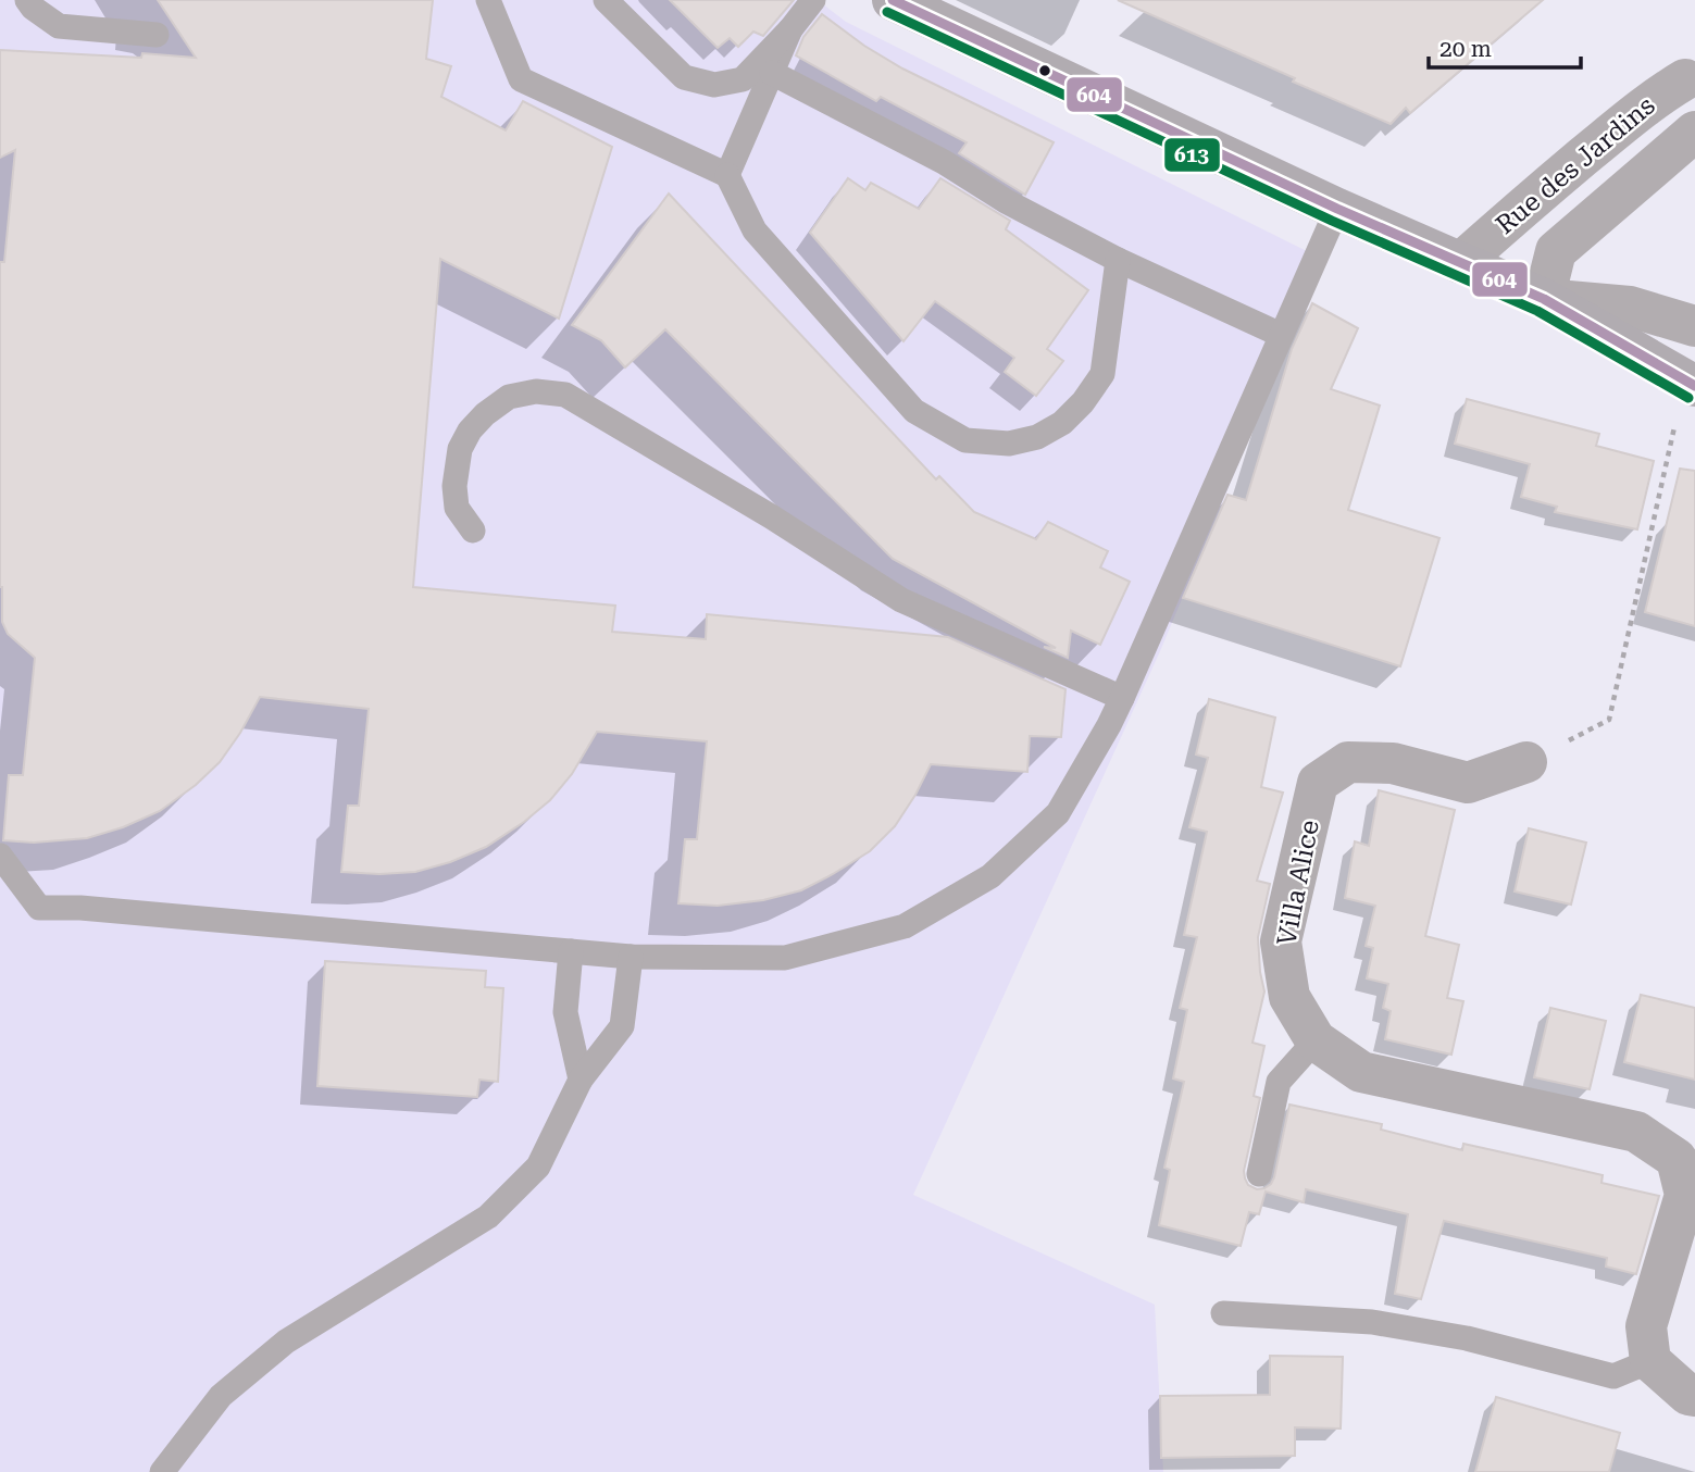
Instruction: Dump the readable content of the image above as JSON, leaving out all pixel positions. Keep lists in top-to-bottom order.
{
  "streets": {
    "street": ["Rue des Jardins", "Villa Alice"]
  },
  "lines": ["transit line 604", "transit line 613"],
  "scale_bar": "20 m"
}
